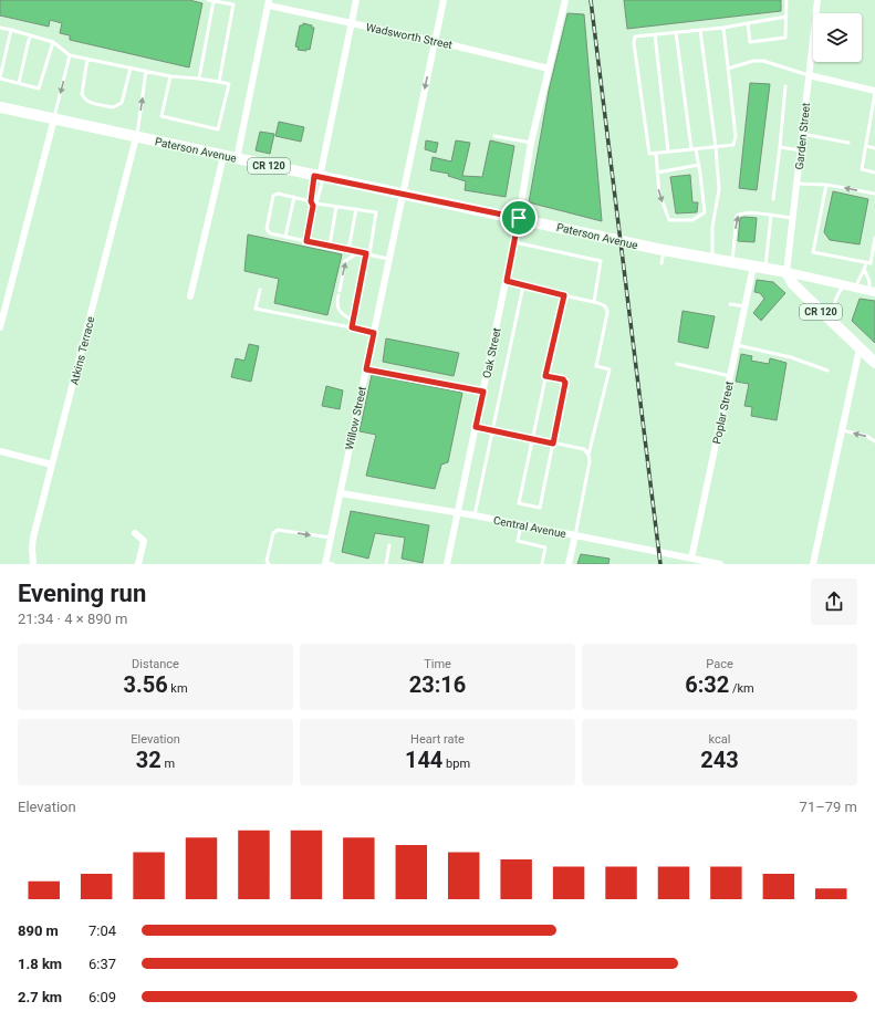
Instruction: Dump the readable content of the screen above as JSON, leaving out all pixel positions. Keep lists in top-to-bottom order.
{
  "streets": {
    "main road": ["Paterson Avenue", "CR 120"],
    "street": [
      "Wadsworth Street",
      "Garden Street",
      "Atkins Terrace",
      "Oak Street",
      "Poplar Street",
      "Willow Street",
      "Central Avenue"
    ]
  },
  "crossings": [
    ["Wadsworth Street", "Oak Street"],
    ["Wadsworth Street", "Willow Street"],
    ["Garden Street", "Paterson Avenue"],
    ["Garden Street", "CR 120"],
    ["Paterson Avenue", "CR 120"],
    ["Paterson Avenue", "Atkins Terrace"],
    ["Paterson Avenue", "Oak Street"],
    ["Paterson Avenue", "Poplar Street"],
    ["Paterson Avenue", "Willow Street"],
    ["Oak Street", "Central Avenue"],
    ["Poplar Street", "Central Avenue"],
    ["Willow Street", "Central Avenue"]
  ],
  "page": {
    "heading": ["Evening run", "21:34 · 4 × 890 m"],
    "stats": [
      ["Distance", "3.56 km"],
      ["Time", "23:16"],
      ["Pace", "6:32 /km"],
      ["Elevation", "32 m"],
      ["Heart rate", "144 bpm"],
      ["kcal", "243"]
    ],
    "chart": ["Elevation", "71–79 m"],
    "list": [
      {
        "name": "890 m",
        "note": "7:04"
      },
      {
        "name": "1.8 km",
        "note": "6:37"
      },
      {
        "name": "2.7 km",
        "note": "6:09"
      }
    ]
  }
}
